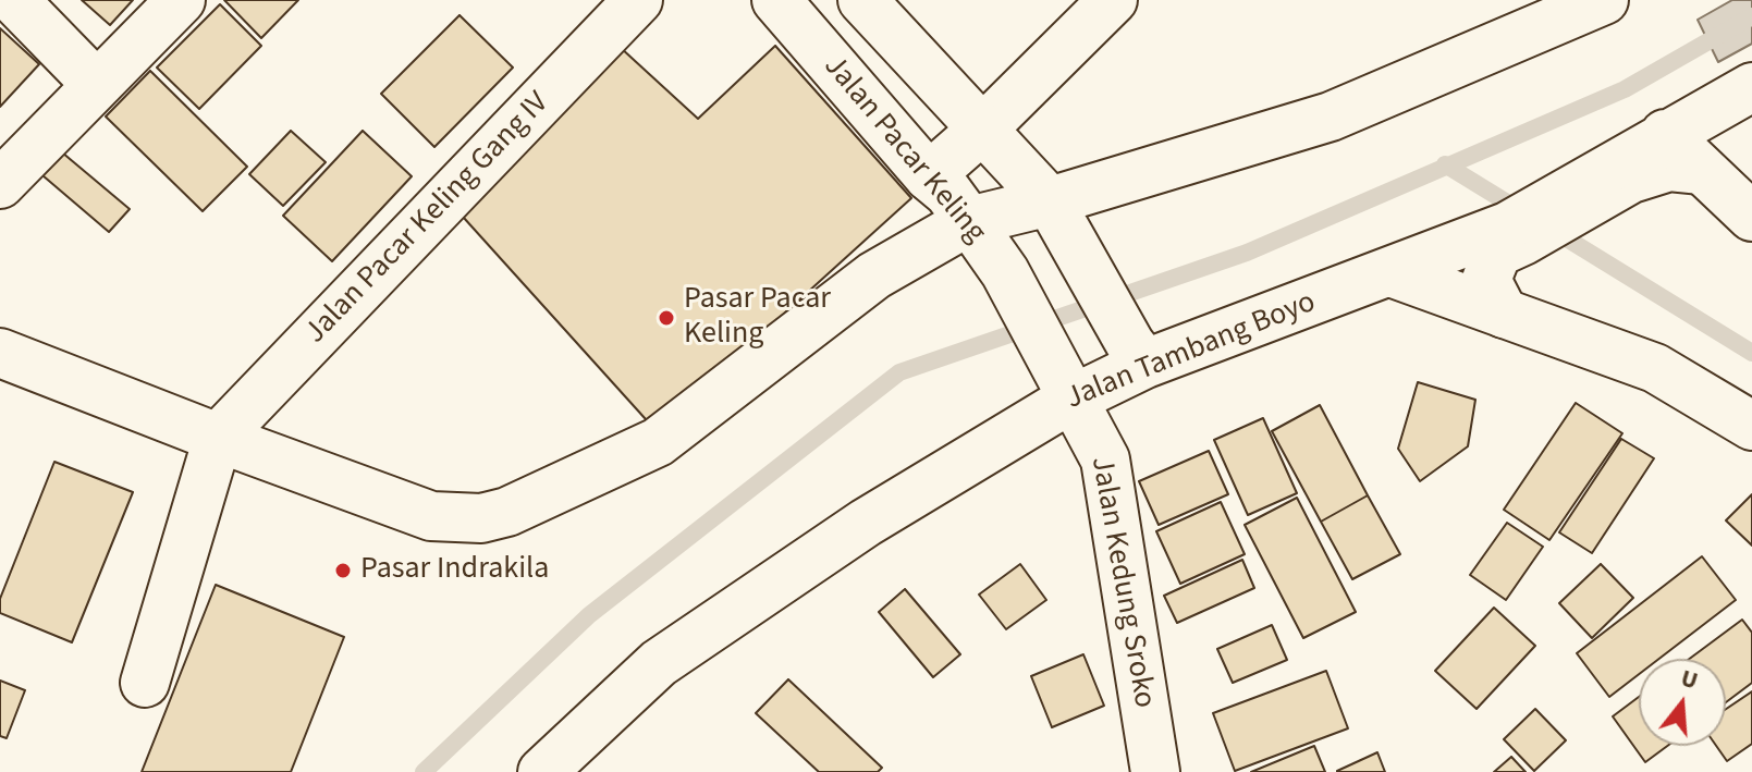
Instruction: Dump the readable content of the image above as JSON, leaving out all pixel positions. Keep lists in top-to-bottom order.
{
  "streets": {
    "main road": [
      "Jalan Pacar Keling",
      "Jalan Pacar Keling Gang IV",
      "Jalan Tambang Boyo",
      "Jalan Kedung Sroko"
    ]
  },
  "crossings": [
    ["Jalan Pacar Keling", "Jalan Tambang Boyo"],
    ["Jalan Pacar Keling", "Jalan Kedung Sroko"],
    ["Jalan Tambang Boyo", "Jalan Kedung Sroko"]
  ],
  "places": ["Pasar Pacar Keling", "Pasar Indrakila"],
  "north": "top"
}
